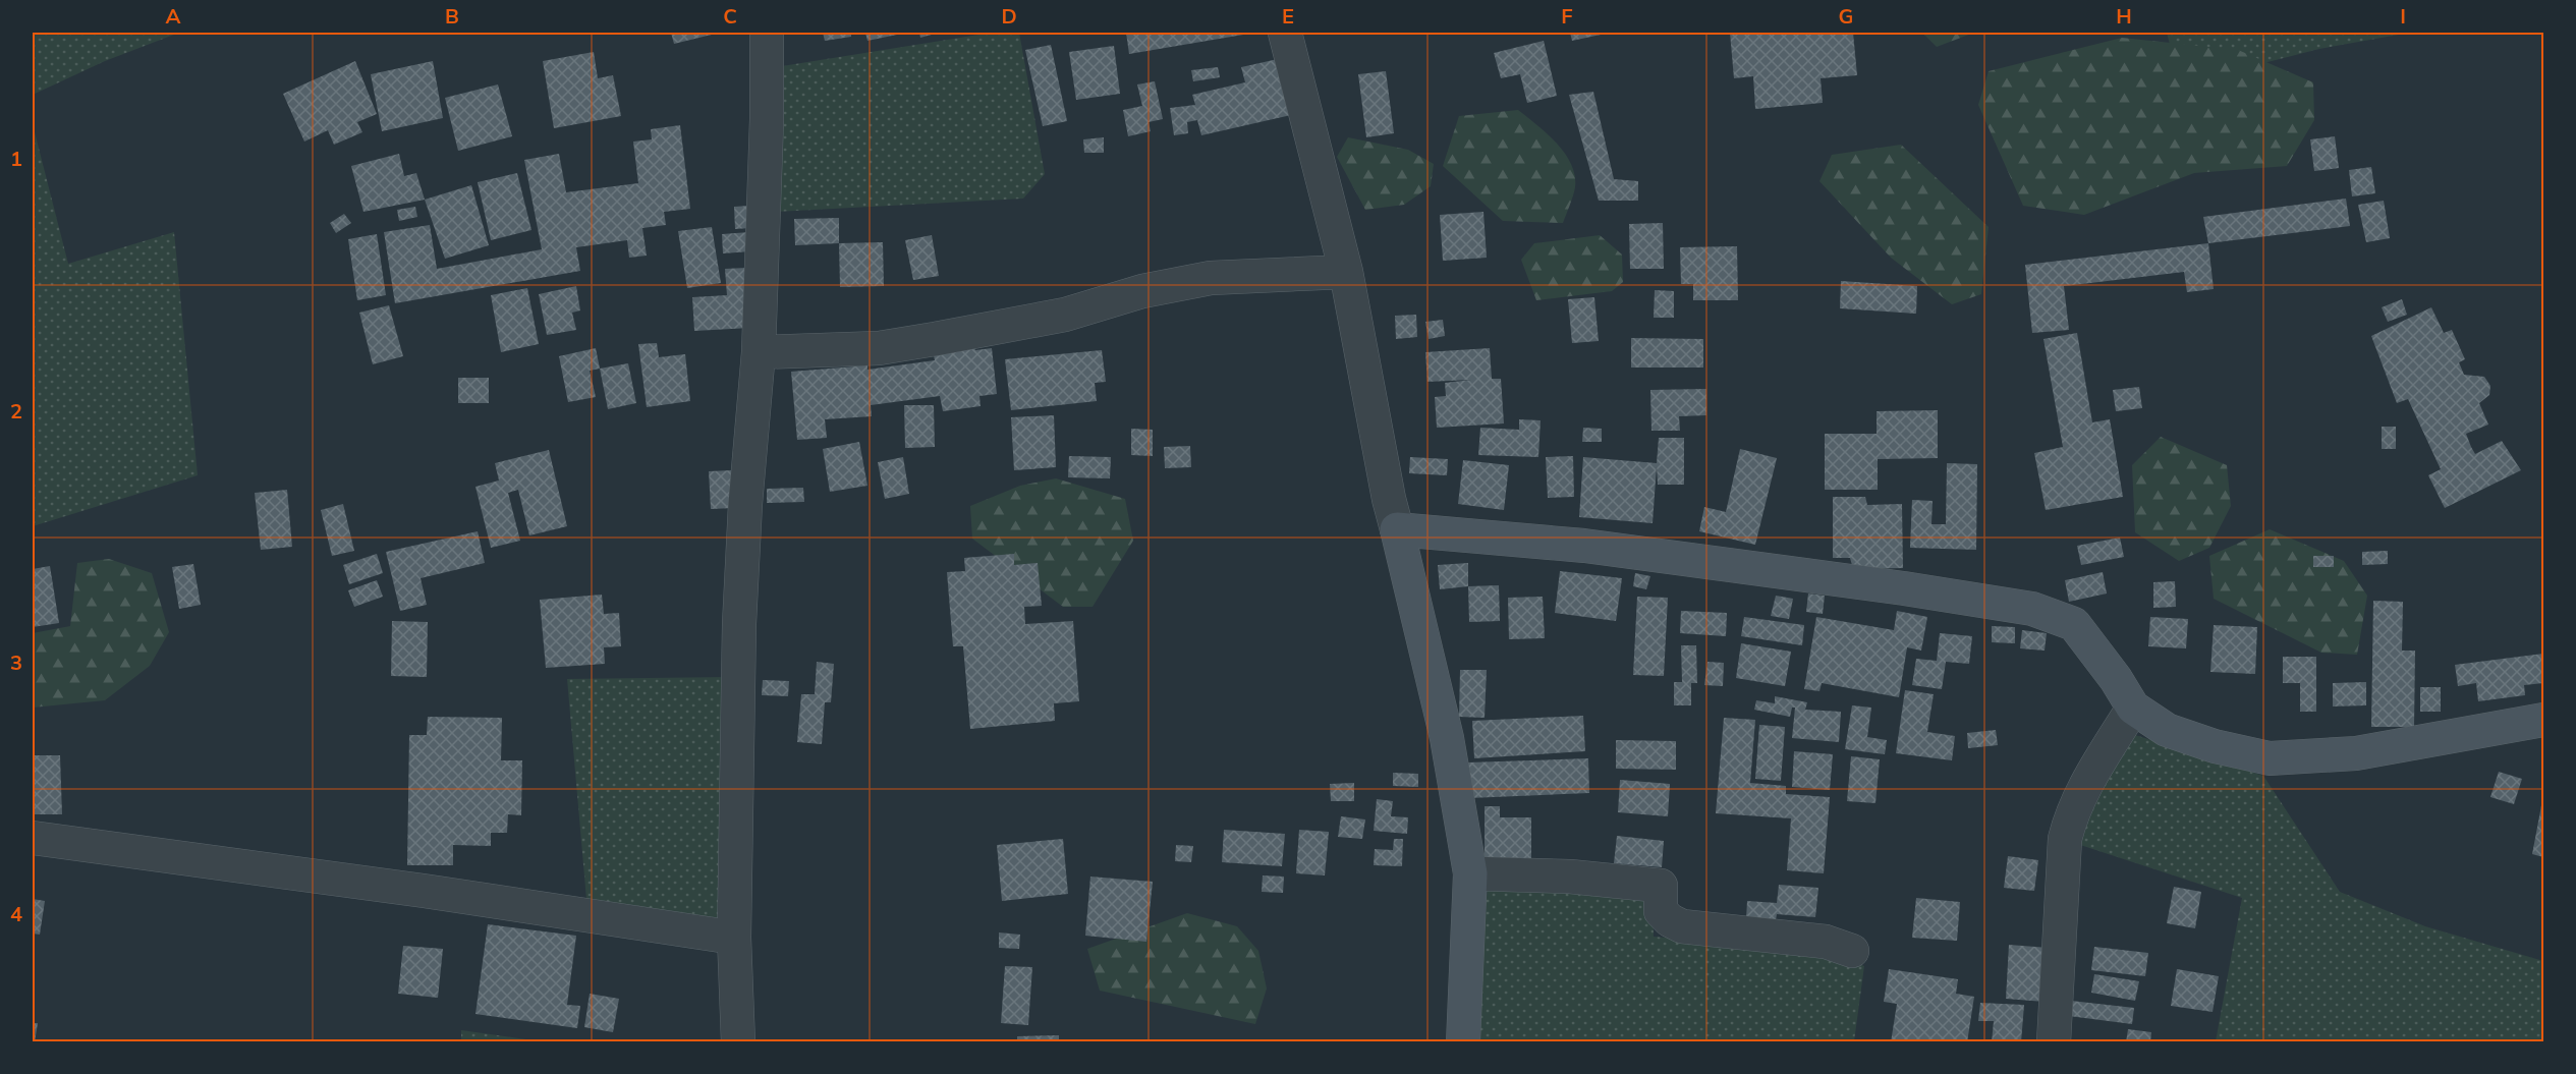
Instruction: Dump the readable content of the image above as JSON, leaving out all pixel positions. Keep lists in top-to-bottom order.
{
  "grid": {
    "columns": [
      "A",
      "B",
      "C",
      "D",
      "E",
      "F",
      "G",
      "H",
      "I"
    ],
    "rows": [
      "1",
      "2",
      "3",
      "4"
    ]
  }
}
